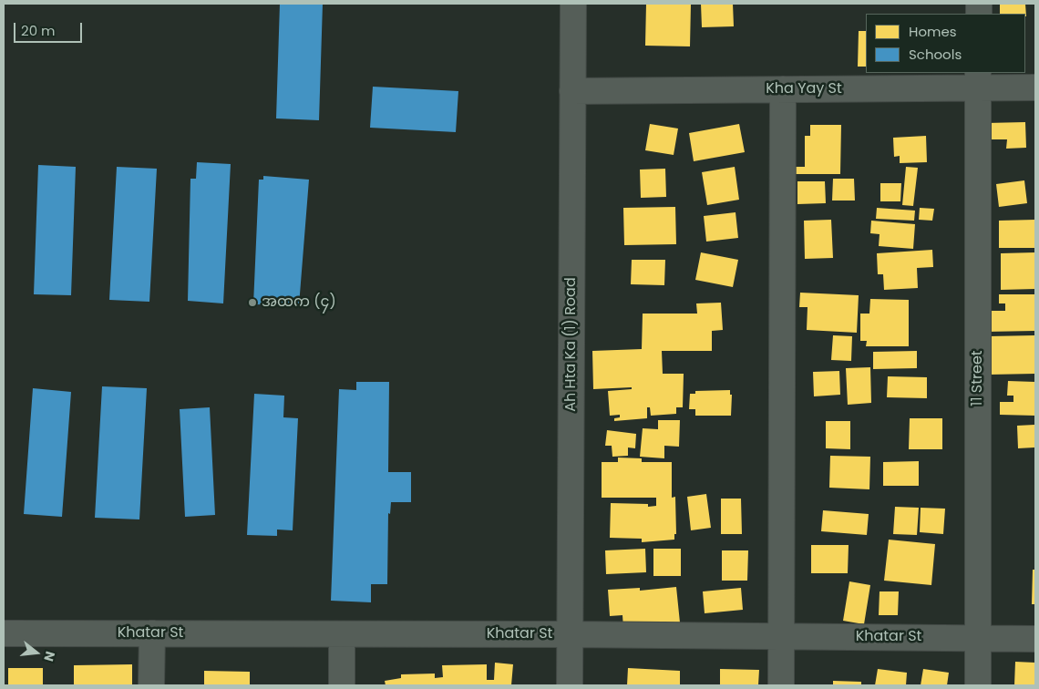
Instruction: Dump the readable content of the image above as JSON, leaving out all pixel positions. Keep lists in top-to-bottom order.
{
  "streets": {
    "street": [
      "Kha Yay St",
      "Ah Hta Ka (1) Road",
      "11 Street",
      "Khatar St"
    ]
  },
  "crossings": [
    ["Kha Yay St", "Ah Hta Ka (1) Road"],
    ["Kha Yay St", "11 Street"],
    ["Ah Hta Ka (1) Road", "Khatar St"],
    ["11 Street", "Khatar St"]
  ],
  "places": ["အထက (၄)"],
  "legend": ["Homes", "Schools"],
  "scale_bar": "20 m",
  "north": "right"
}
